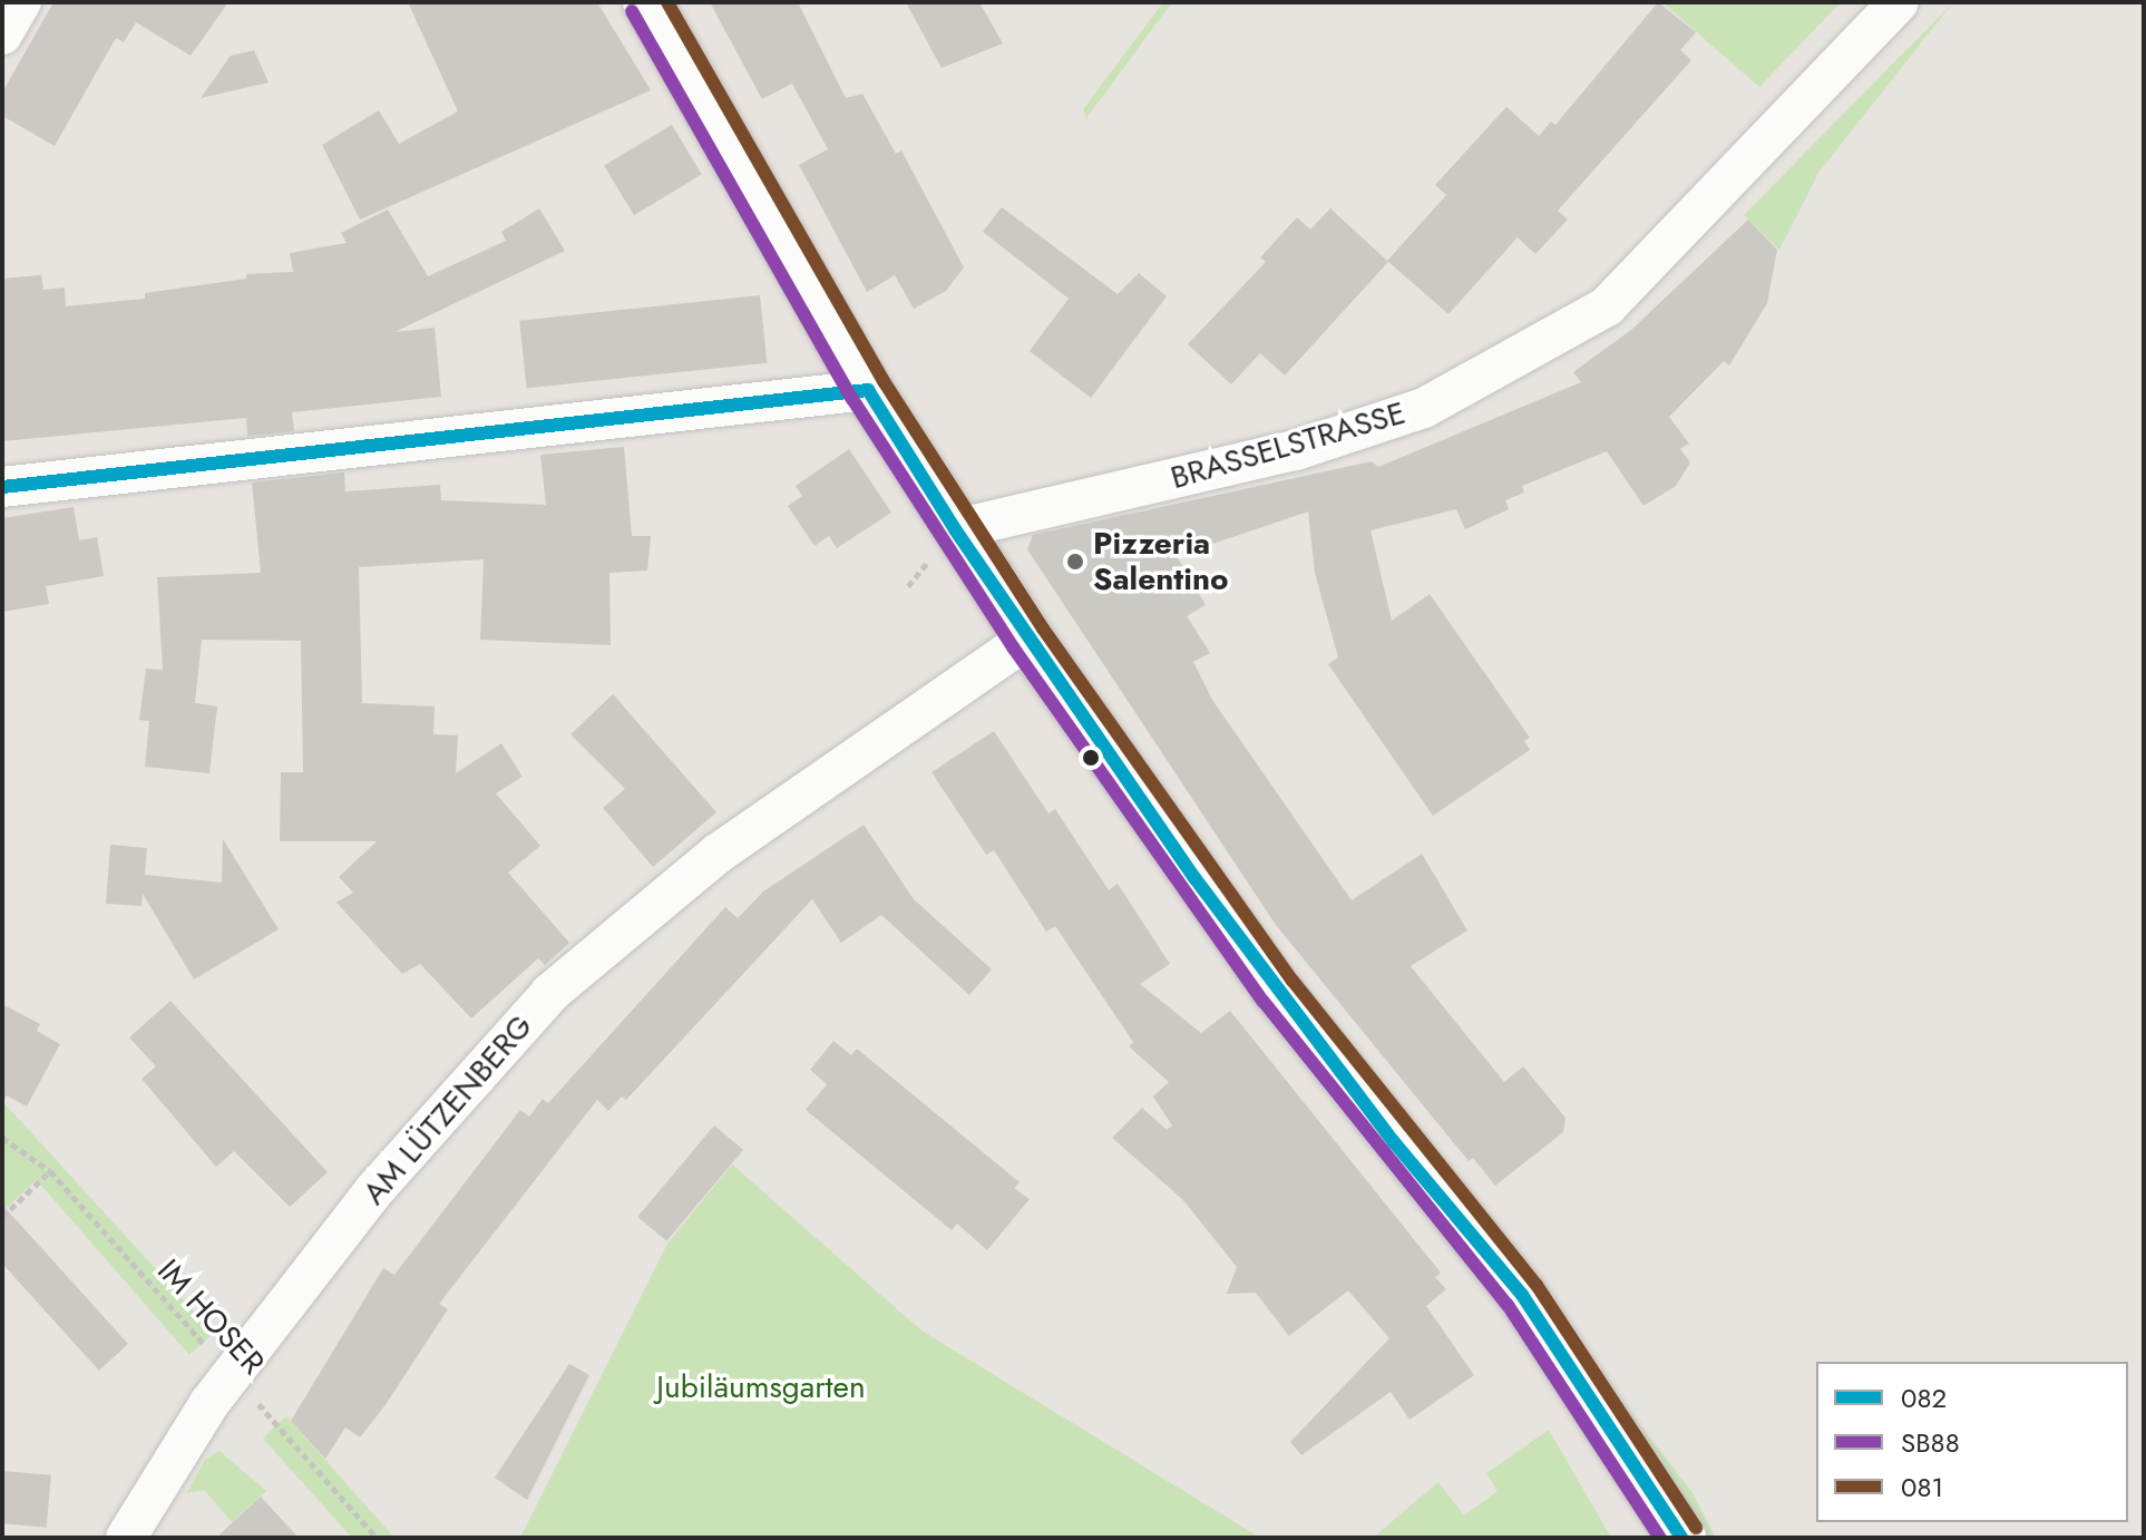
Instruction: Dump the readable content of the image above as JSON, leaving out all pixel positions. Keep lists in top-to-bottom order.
{
  "streets": {
    "street": ["BRASSELSTRASSE", "AM LÜTZENBERG"],
    "path": ["IM HOSER"]
  },
  "crossings": [
    ["AM LÜTZENBERG", "IM HOSER"]
  ],
  "parks": ["Jubiläumsgarten"],
  "places": ["Pizzeria Salentino"],
  "lines": ["transit line 081", "transit line SB88", "transit line 082"],
  "legend": ["082", "SB88", "081"]
}
